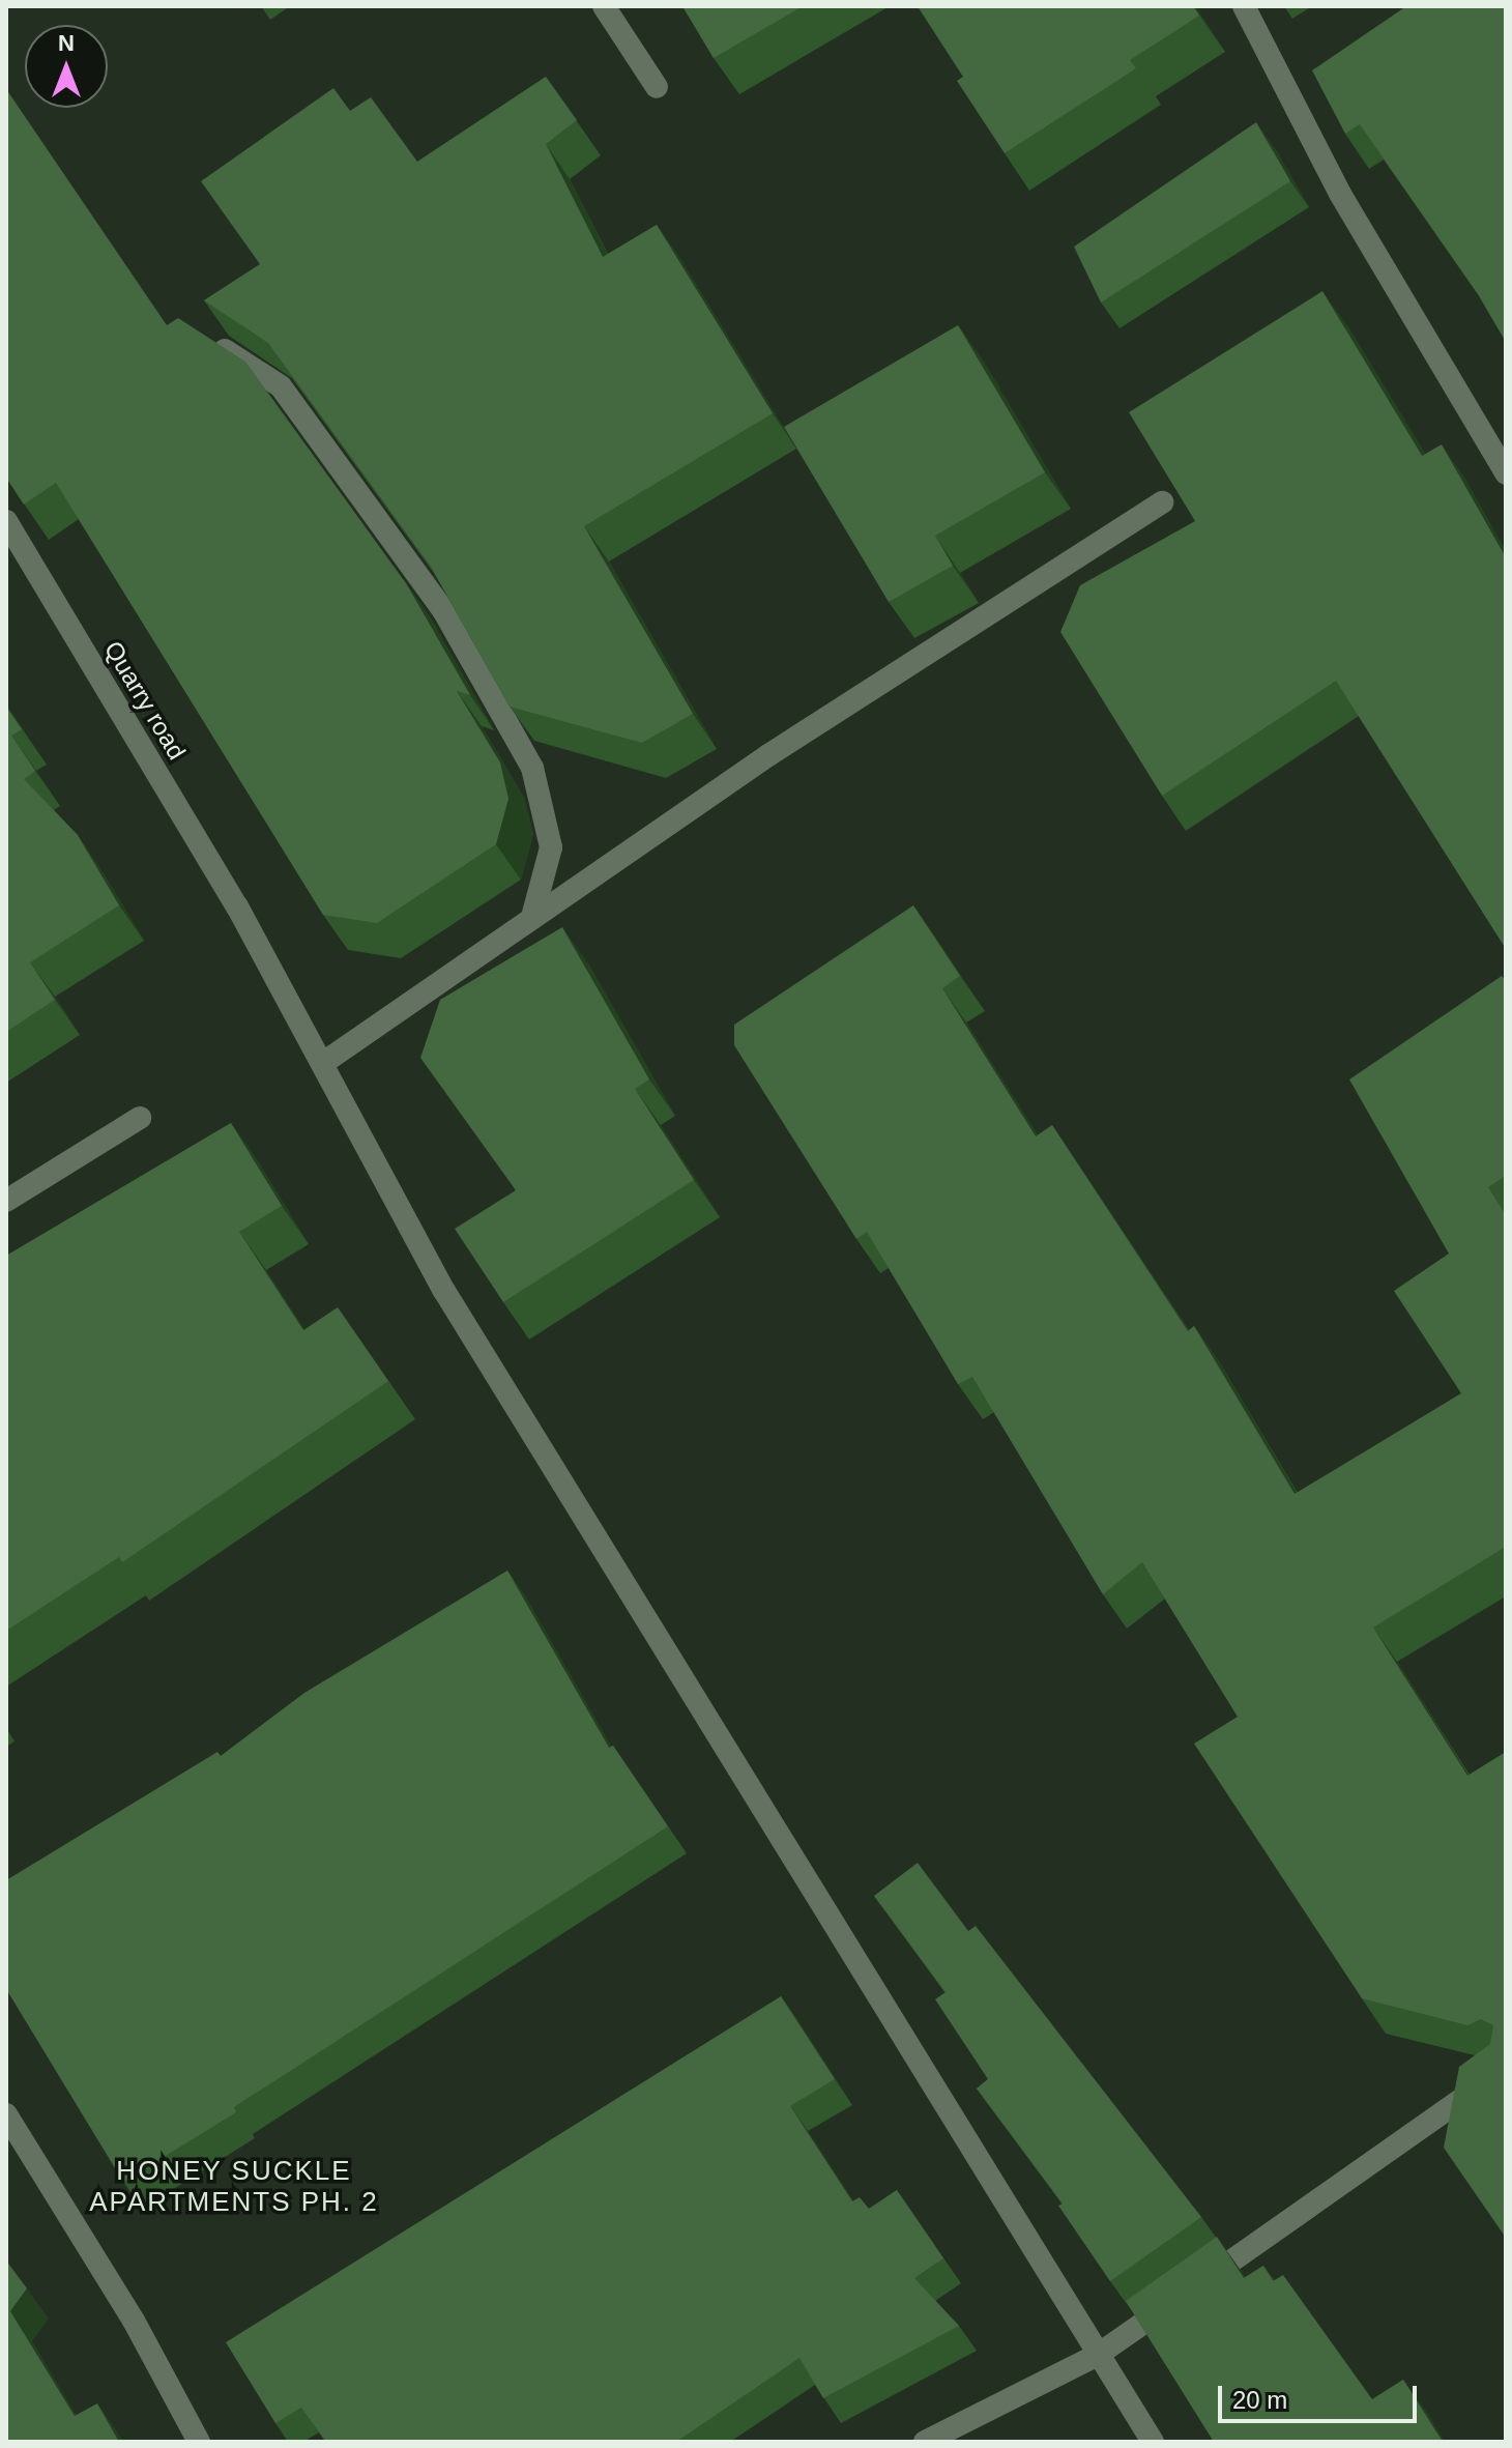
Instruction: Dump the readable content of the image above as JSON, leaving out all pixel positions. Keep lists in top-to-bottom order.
{
  "streets": {
    "street": ["Quarry road"]
  },
  "districts": ["HONEY SUCKLE APARTMENTS PH. 2"],
  "scale_bar": "20 m",
  "north": "top"
}
